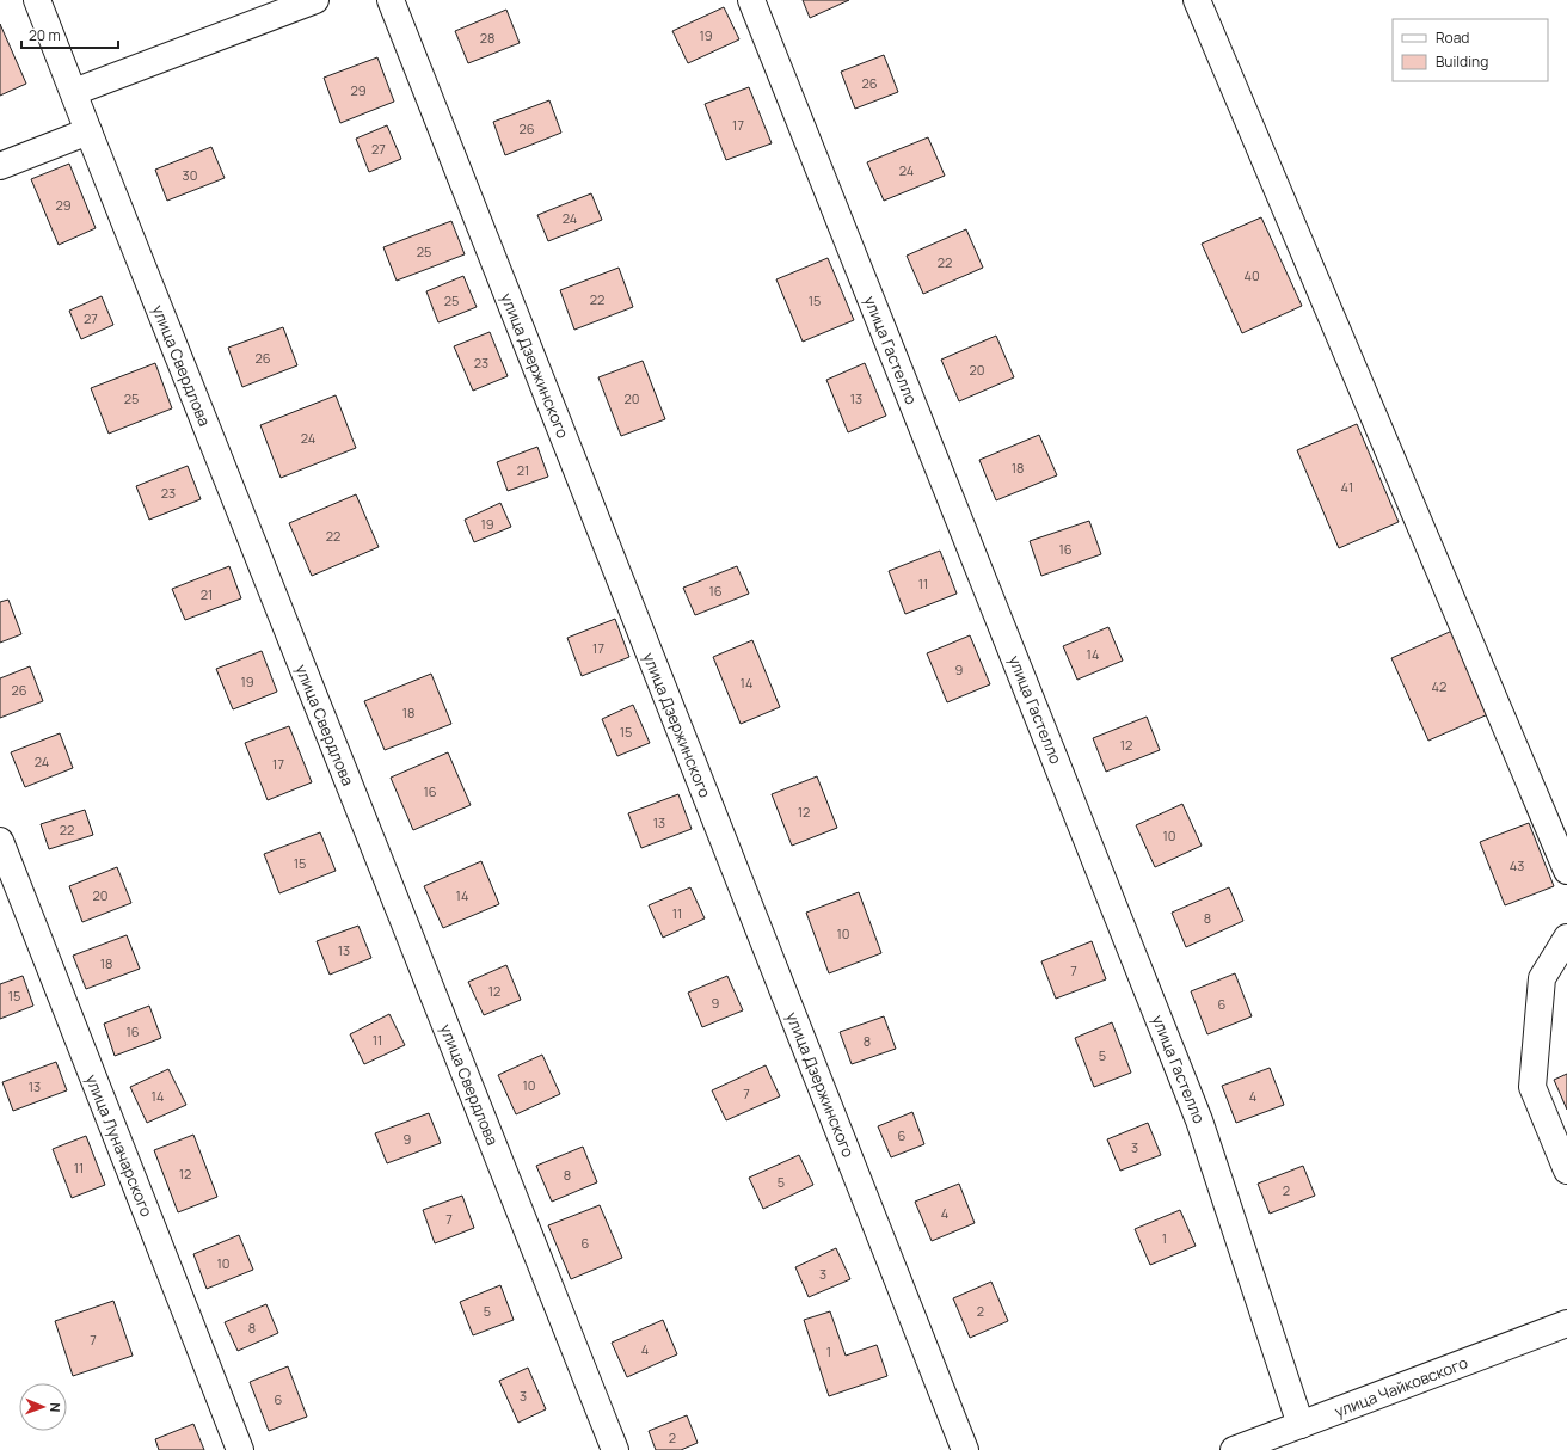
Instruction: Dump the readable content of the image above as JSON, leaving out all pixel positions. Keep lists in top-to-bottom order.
{
  "streets": {
    "street": [
      "улица Гастелло",
      "улица Свердлова",
      "улица Дзержинского",
      "улица Луначарского",
      "улица Чайковского"
    ]
  },
  "crossings": [
    ["улица Гастелло", "улица Чайковского"]
  ],
  "house_numbers": [
    "19",
    "28",
    "26",
    "29",
    "17",
    "26",
    "27",
    "24",
    "30",
    "29",
    "24",
    "25",
    "22",
    "40",
    "22",
    "25",
    "15",
    "27",
    "26",
    "23",
    "20",
    "25",
    "20",
    "13",
    "24",
    "18",
    "21",
    "41",
    "23",
    "19",
    "22",
    "16",
    "11",
    "16",
    "21",
    "17",
    "14",
    "9",
    "19",
    "14",
    "42",
    "26",
    "18",
    "15",
    "12",
    "24",
    "17",
    "16",
    "12",
    "13",
    "22",
    "10",
    "15",
    "43",
    "20",
    "14",
    "11",
    "8",
    "10",
    "13",
    "18",
    "7",
    "12",
    "15",
    "9",
    "6",
    "16",
    "11",
    "8",
    "5",
    "10",
    "13",
    "7",
    "14",
    "4",
    "6",
    "9",
    "3",
    "11",
    "12",
    "8",
    "5",
    "2",
    "4",
    "7",
    "1",
    "6",
    "10",
    "3",
    "5",
    "2",
    "8",
    "7",
    "4",
    "1",
    "3",
    "6",
    "2"
  ],
  "legend": ["Road", "Building"],
  "scale_bar": "20 m",
  "north": "right"
}
